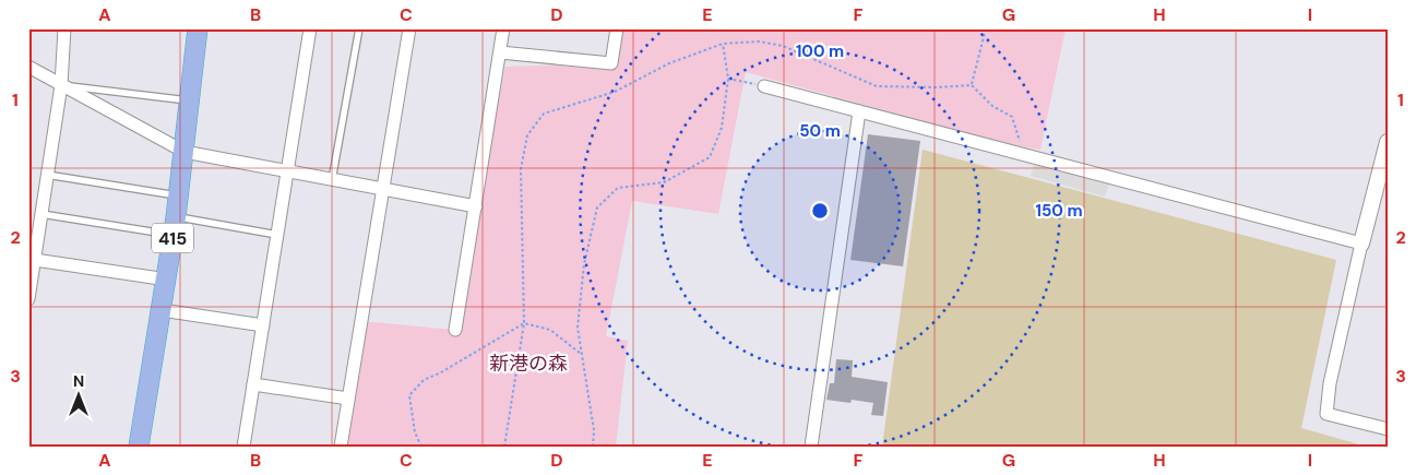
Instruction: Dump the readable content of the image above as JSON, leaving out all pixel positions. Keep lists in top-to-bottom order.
{
  "streets": {
    "highway": ["415"]
  },
  "parks": ["新港の森"],
  "north": "top",
  "grid": {
    "columns": [
      "A",
      "B",
      "C",
      "D",
      "E",
      "F",
      "G",
      "H",
      "I"
    ],
    "rows": ["1", "2", "3"]
  },
  "rings": ["100 m", "50 m", "150 m"]
}
